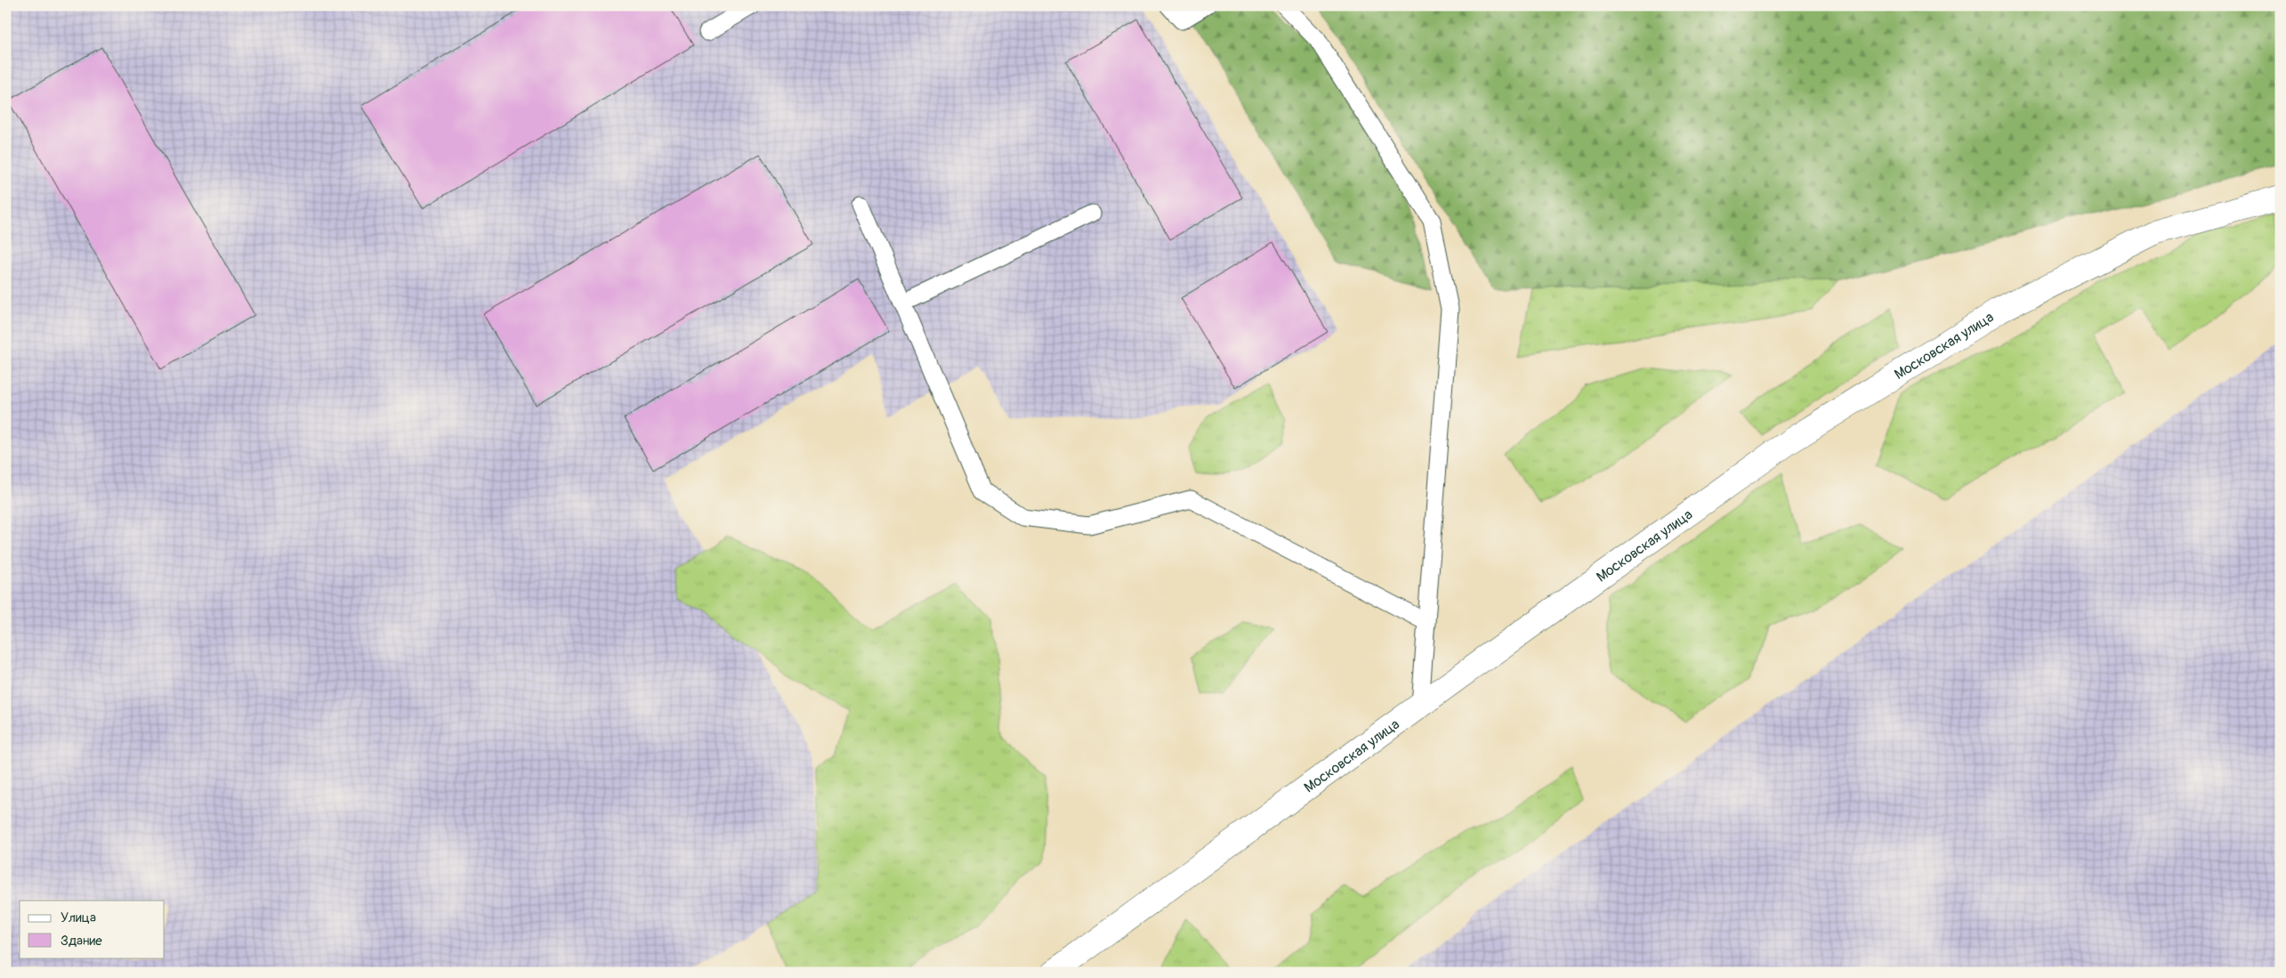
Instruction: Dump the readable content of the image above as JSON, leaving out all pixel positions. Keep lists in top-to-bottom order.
{
  "streets": {
    "street": ["Московская улица"]
  },
  "legend": ["Улица", "Здание"]
}
